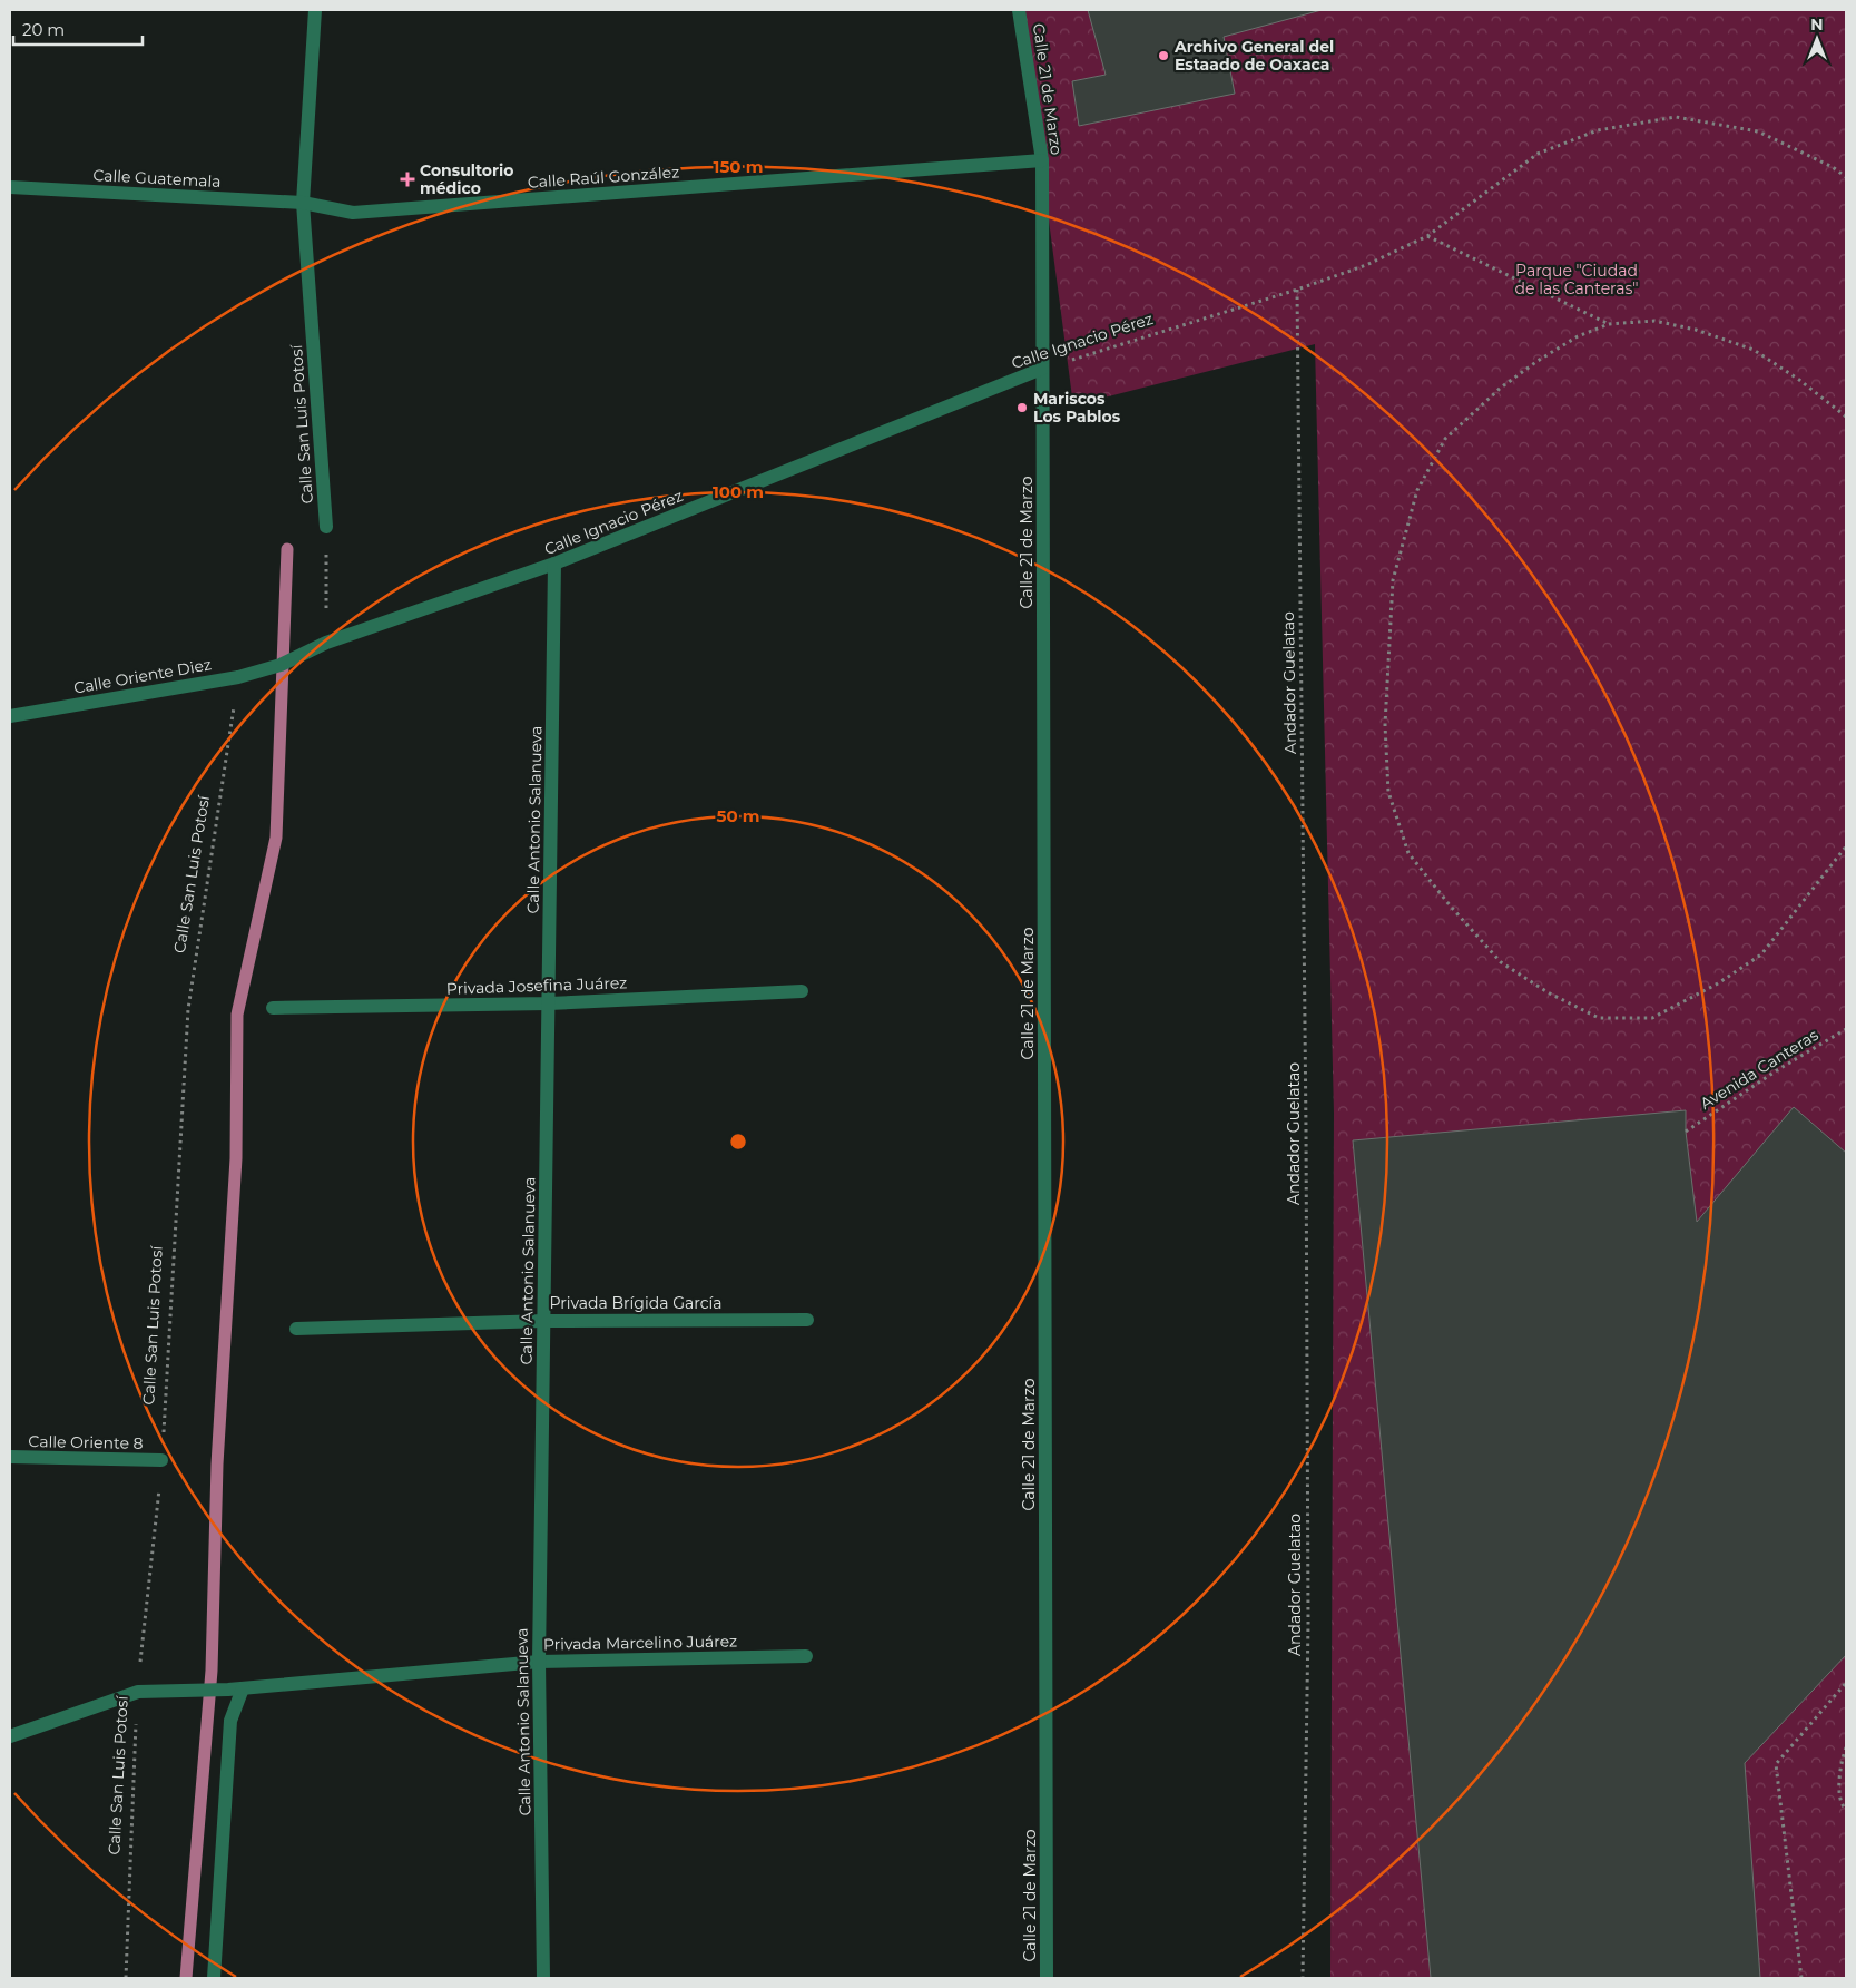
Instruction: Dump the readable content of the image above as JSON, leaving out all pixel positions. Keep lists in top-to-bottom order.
{
  "streets": {
    "street": [
      "Calle 21 de Marzo",
      "Calle Raúl González",
      "Calle Guatemala",
      "Calle Ignacio Pérez",
      "Calle San Luis Potosí",
      "Calle Oriente Diez",
      "Calle Antonio Salanueva",
      "Privada Josefina Juárez",
      "Privada Brígida García",
      "Calle Oriente 8",
      "Privada Marcelino Juárez"
    ],
    "path": ["Andador Guelatao", "Avenida Canteras"]
  },
  "crossings": [
    ["Calle 21 de Marzo", "Calle Raúl González"],
    ["Calle 21 de Marzo", "Calle Ignacio Pérez"],
    ["Calle Raúl González", "Calle Guatemala"],
    ["Calle Raúl González", "Calle San Luis Potosí"],
    ["Calle Guatemala", "Calle San Luis Potosí"],
    ["Calle Ignacio Pérez", "Calle Oriente Diez"],
    ["Calle Ignacio Pérez", "Andador Guelatao"],
    ["Calle Ignacio Pérez", "Calle Antonio Salanueva"],
    ["Calle San Luis Potosí", "Calle Oriente Diez"],
    ["Calle San Luis Potosí", "Calle Oriente 8"],
    ["Calle San Luis Potosí", "Privada Marcelino Juárez"],
    ["Calle Antonio Salanueva", "Privada Josefina Juárez"],
    ["Calle Antonio Salanueva", "Privada Brígida García"],
    ["Calle Antonio Salanueva", "Privada Marcelino Juárez"]
  ],
  "parks": ["Parque \"Ciudad de las Canteras\""],
  "places": {
    "other": ["Archivo General del Estaado de Oaxaca", "Mariscos Los Pablos"],
    "health": ["Consultorio médico"]
  },
  "scale_bar": "20 m",
  "north": "top",
  "rings": ["150 m", "100 m", "50 m"]
}
